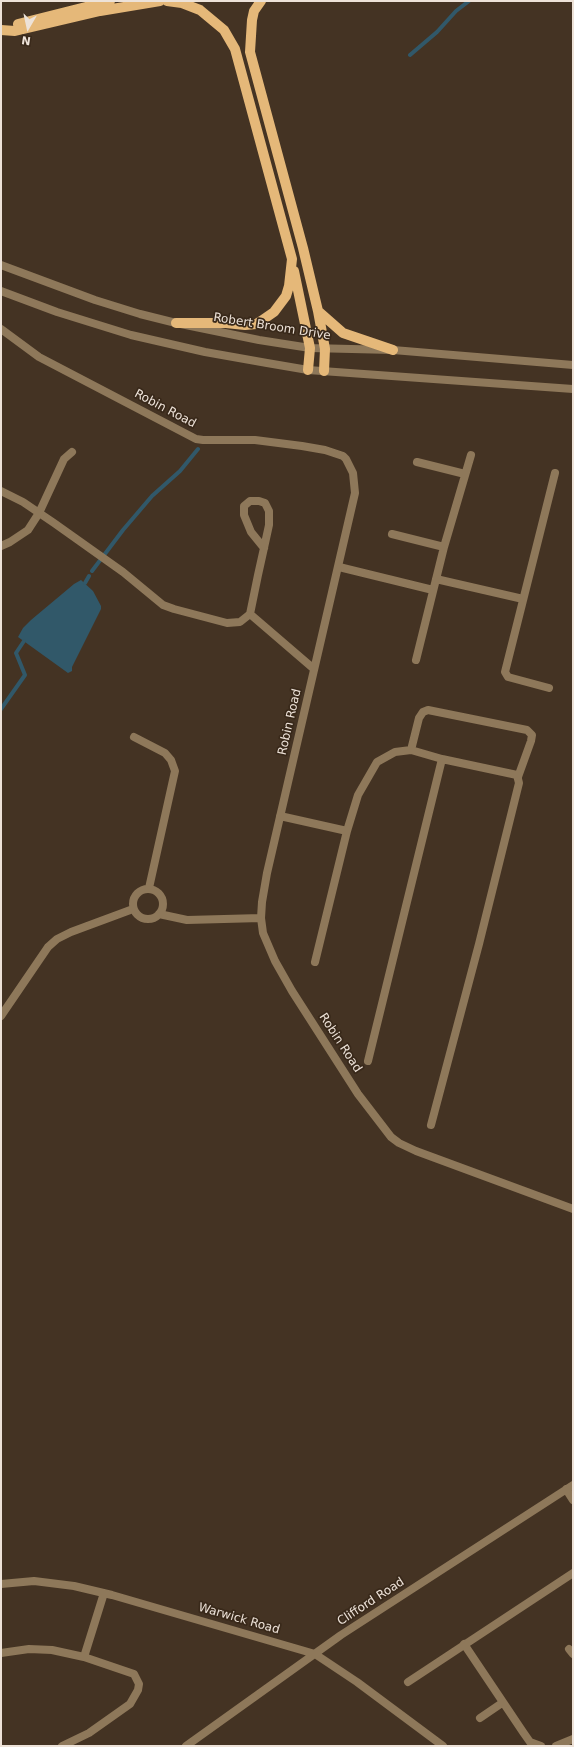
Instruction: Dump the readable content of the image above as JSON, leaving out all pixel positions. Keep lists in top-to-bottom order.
{
  "streets": {
    "street": [
      "Robert Broom Drive",
      "Robin Road",
      "Clifford Road",
      "Warwick Road"
    ]
  },
  "crossings": [
    ["Clifford Road", "Warwick Road"]
  ],
  "north": "bottom"
}
